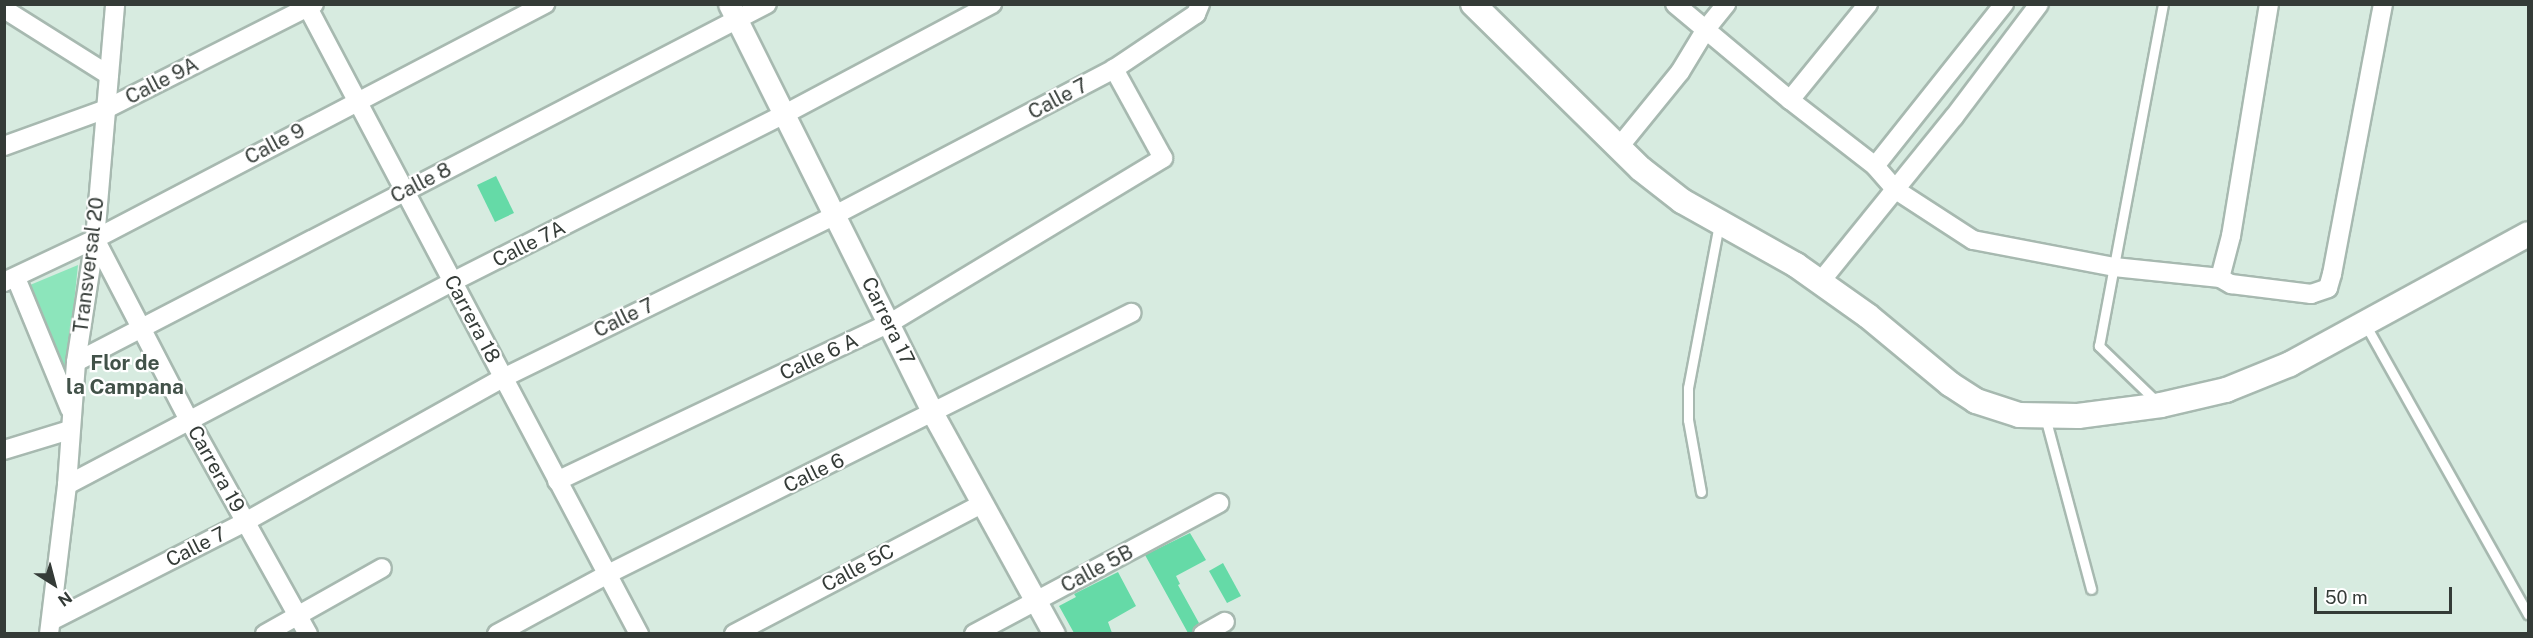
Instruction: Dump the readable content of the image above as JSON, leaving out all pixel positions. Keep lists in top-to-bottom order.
{
  "streets": {
    "street": [
      "Calle 9A",
      "Calle 7",
      "Calle 9",
      "Calle 8",
      "Calle 7A",
      "Transversal 20",
      "Carrera 18",
      "Carrera 17",
      "Calle 6 A",
      "Carrera 19",
      "Calle 6",
      "Calle 5C",
      "Calle 5B"
    ]
  },
  "crossings": [
    ["Calle 9A", "Transversal 20"],
    ["Calle 9A", "Carrera 18"],
    ["Calle 7", "Transversal 20"],
    ["Calle 7", "Carrera 18"],
    ["Calle 7", "Carrera 17"],
    ["Calle 7", "Calle 6 A"],
    ["Calle 7", "Carrera 19"],
    ["Calle 9", "Transversal 20"],
    ["Calle 9", "Carrera 18"],
    ["Calle 9", "Carrera 19"],
    ["Calle 8", "Transversal 20"],
    ["Calle 8", "Carrera 18"],
    ["Calle 8", "Carrera 17"],
    ["Calle 8", "Carrera 19"],
    ["Calle 7A", "Transversal 20"],
    ["Calle 7A", "Carrera 18"],
    ["Calle 7A", "Carrera 17"],
    ["Calle 7A", "Carrera 19"],
    ["Transversal 20", "Carrera 19"],
    ["Carrera 18", "Calle 6 A"],
    ["Carrera 18", "Calle 6"],
    ["Carrera 17", "Calle 6 A"],
    ["Carrera 17", "Calle 6"],
    ["Carrera 17", "Calle 5C"],
    ["Carrera 17", "Calle 5B"]
  ],
  "districts": ["Flor de la Campana"],
  "scale_bar": "50 m",
  "north": "bottom right"
}
